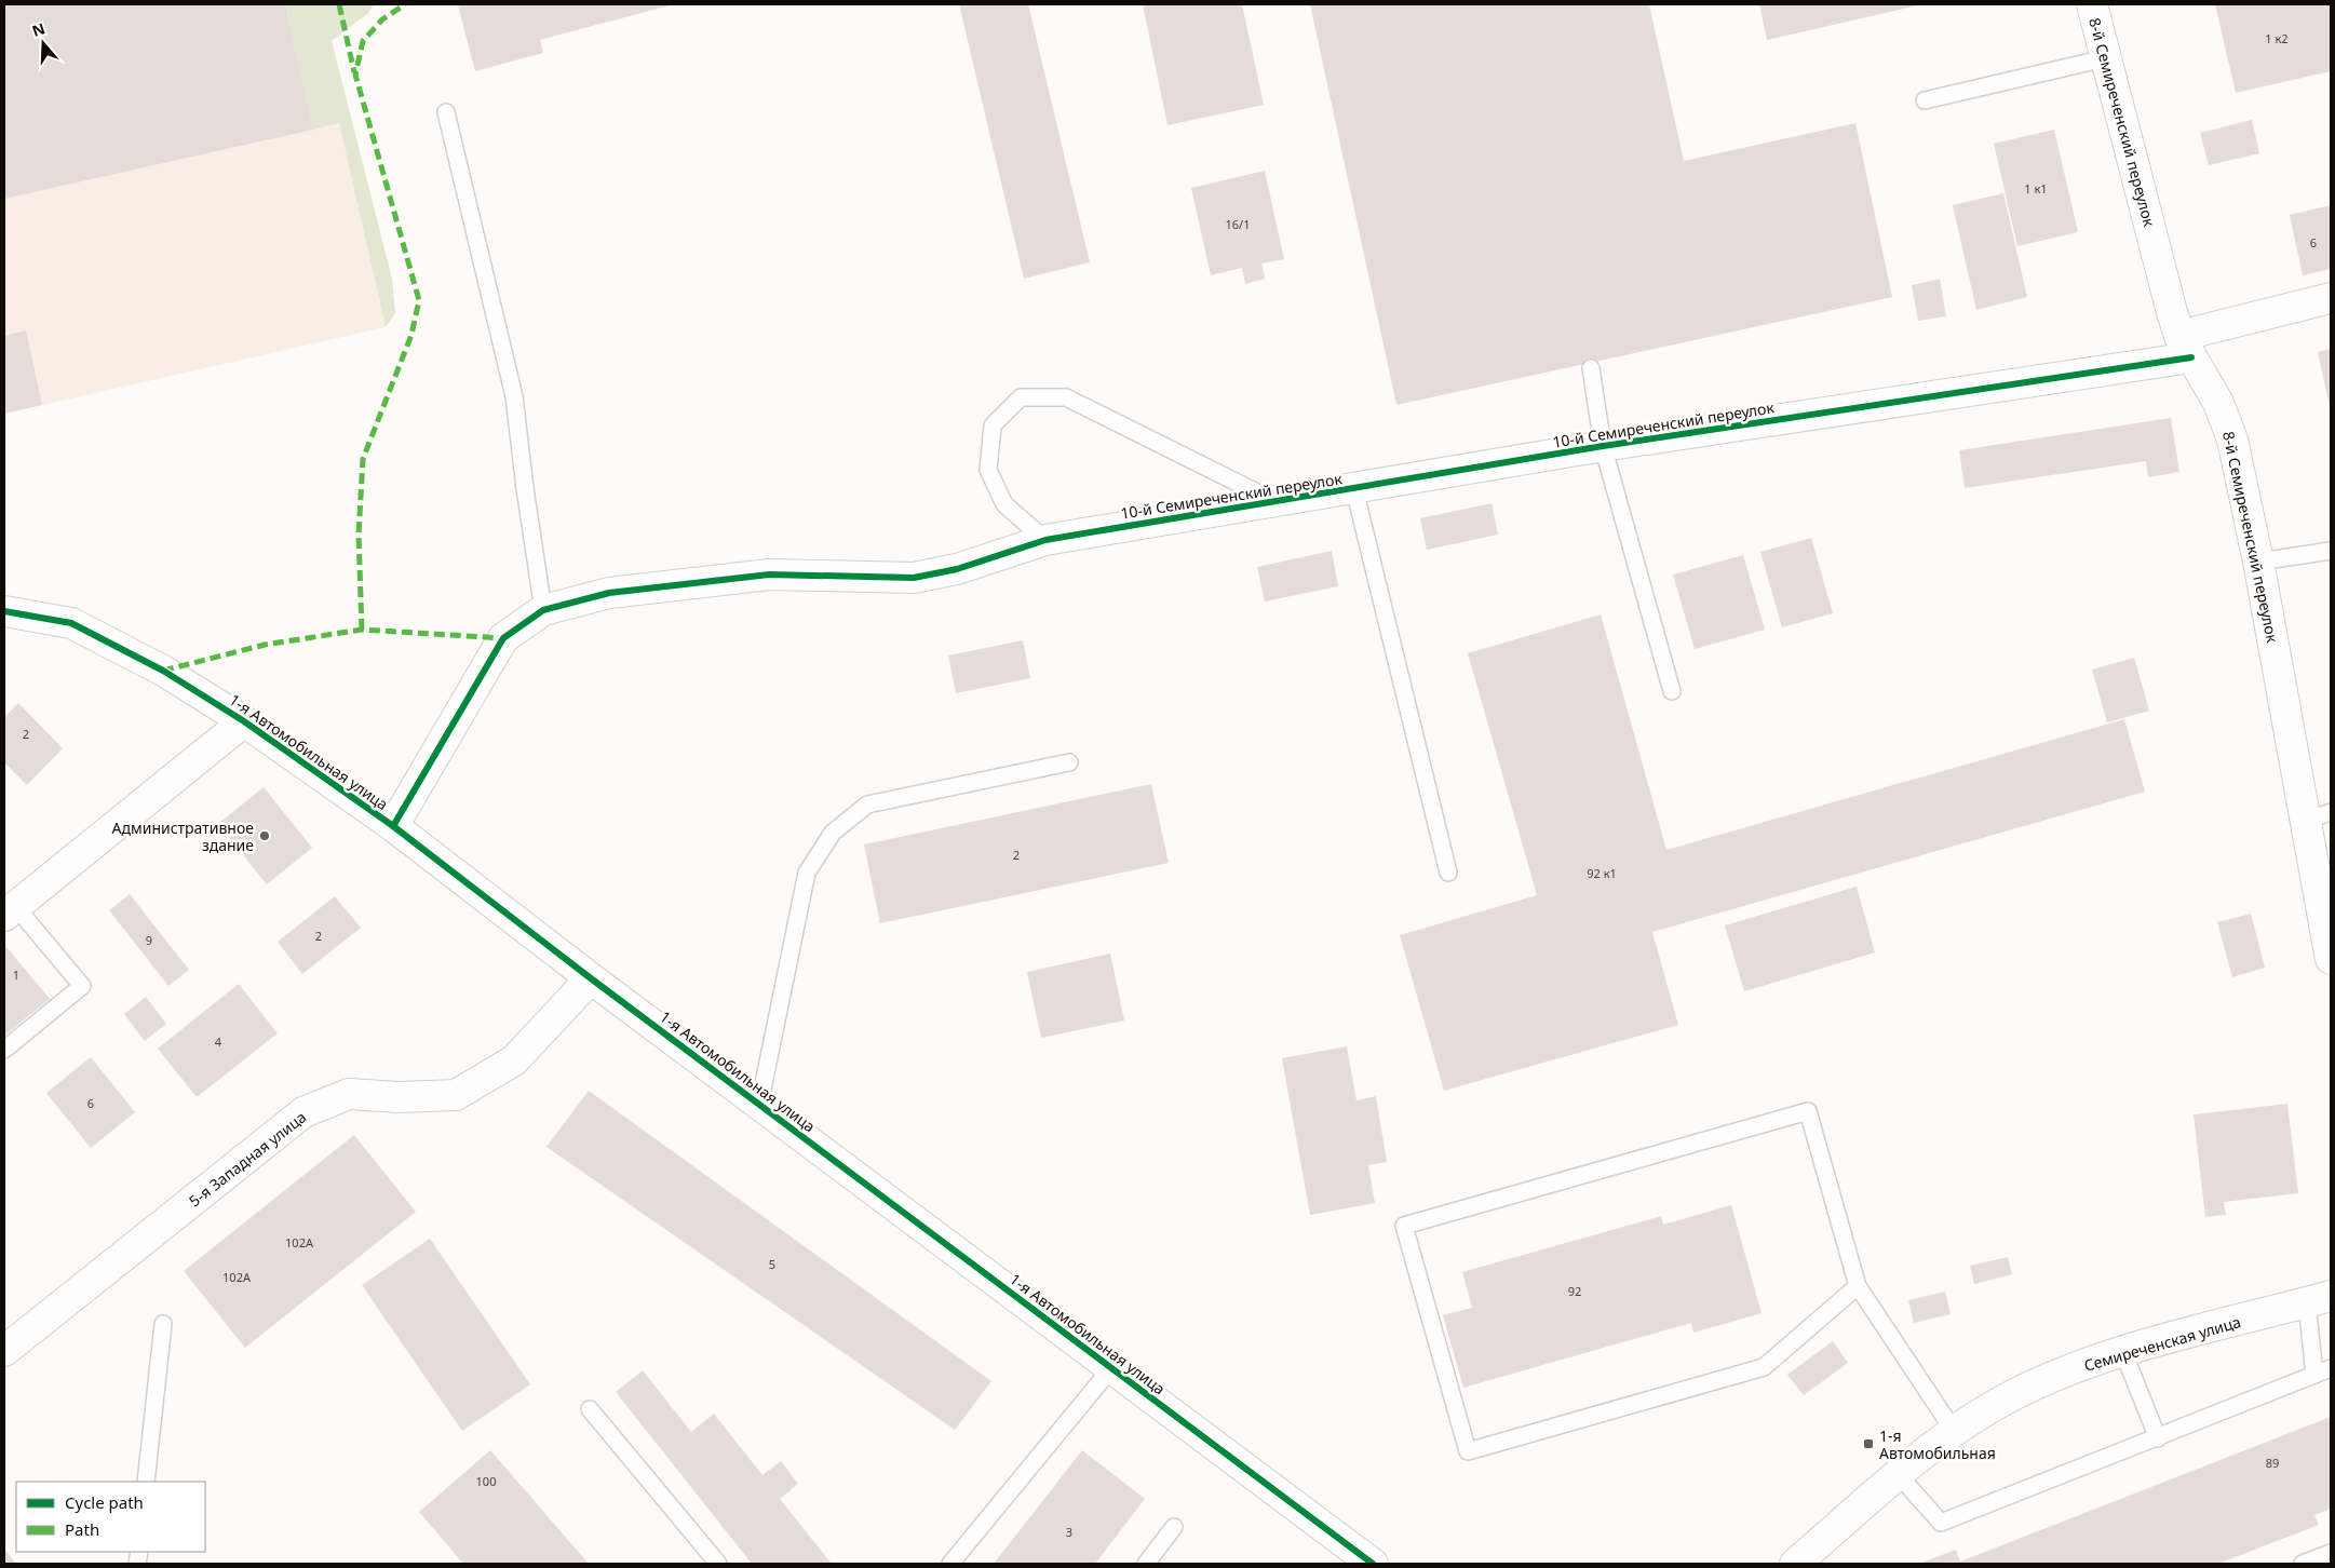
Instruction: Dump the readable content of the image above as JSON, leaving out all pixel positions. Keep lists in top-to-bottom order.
{
  "streets": {
    "street": [
      "8-й Семиреченский переулок",
      "10-й Семиреченский переулок",
      "1-я Автомобильная улица",
      "5-я Западная улица",
      "Семиреченская улица"
    ]
  },
  "crossings": [
    ["8-й Семиреченский переулок", "10-й Семиреченский переулок"],
    ["10-й Семиреченский переулок", "1-я Автомобильная улица"],
    ["1-я Автомобильная улица", "5-я Западная улица"]
  ],
  "places": {
    "other": ["Административное здание"],
    "transit": ["1-я Автомобильная"]
  },
  "house_numbers": [
    "1 к2",
    "1 к1",
    "16/1",
    "6",
    "2",
    "2",
    "92 к1",
    "2",
    "9",
    "1",
    "4",
    "6",
    "102А",
    "5",
    "102А",
    "92",
    "89",
    "100",
    "3"
  ],
  "legend": ["Cycle path", "Path"],
  "north": "top"
}
